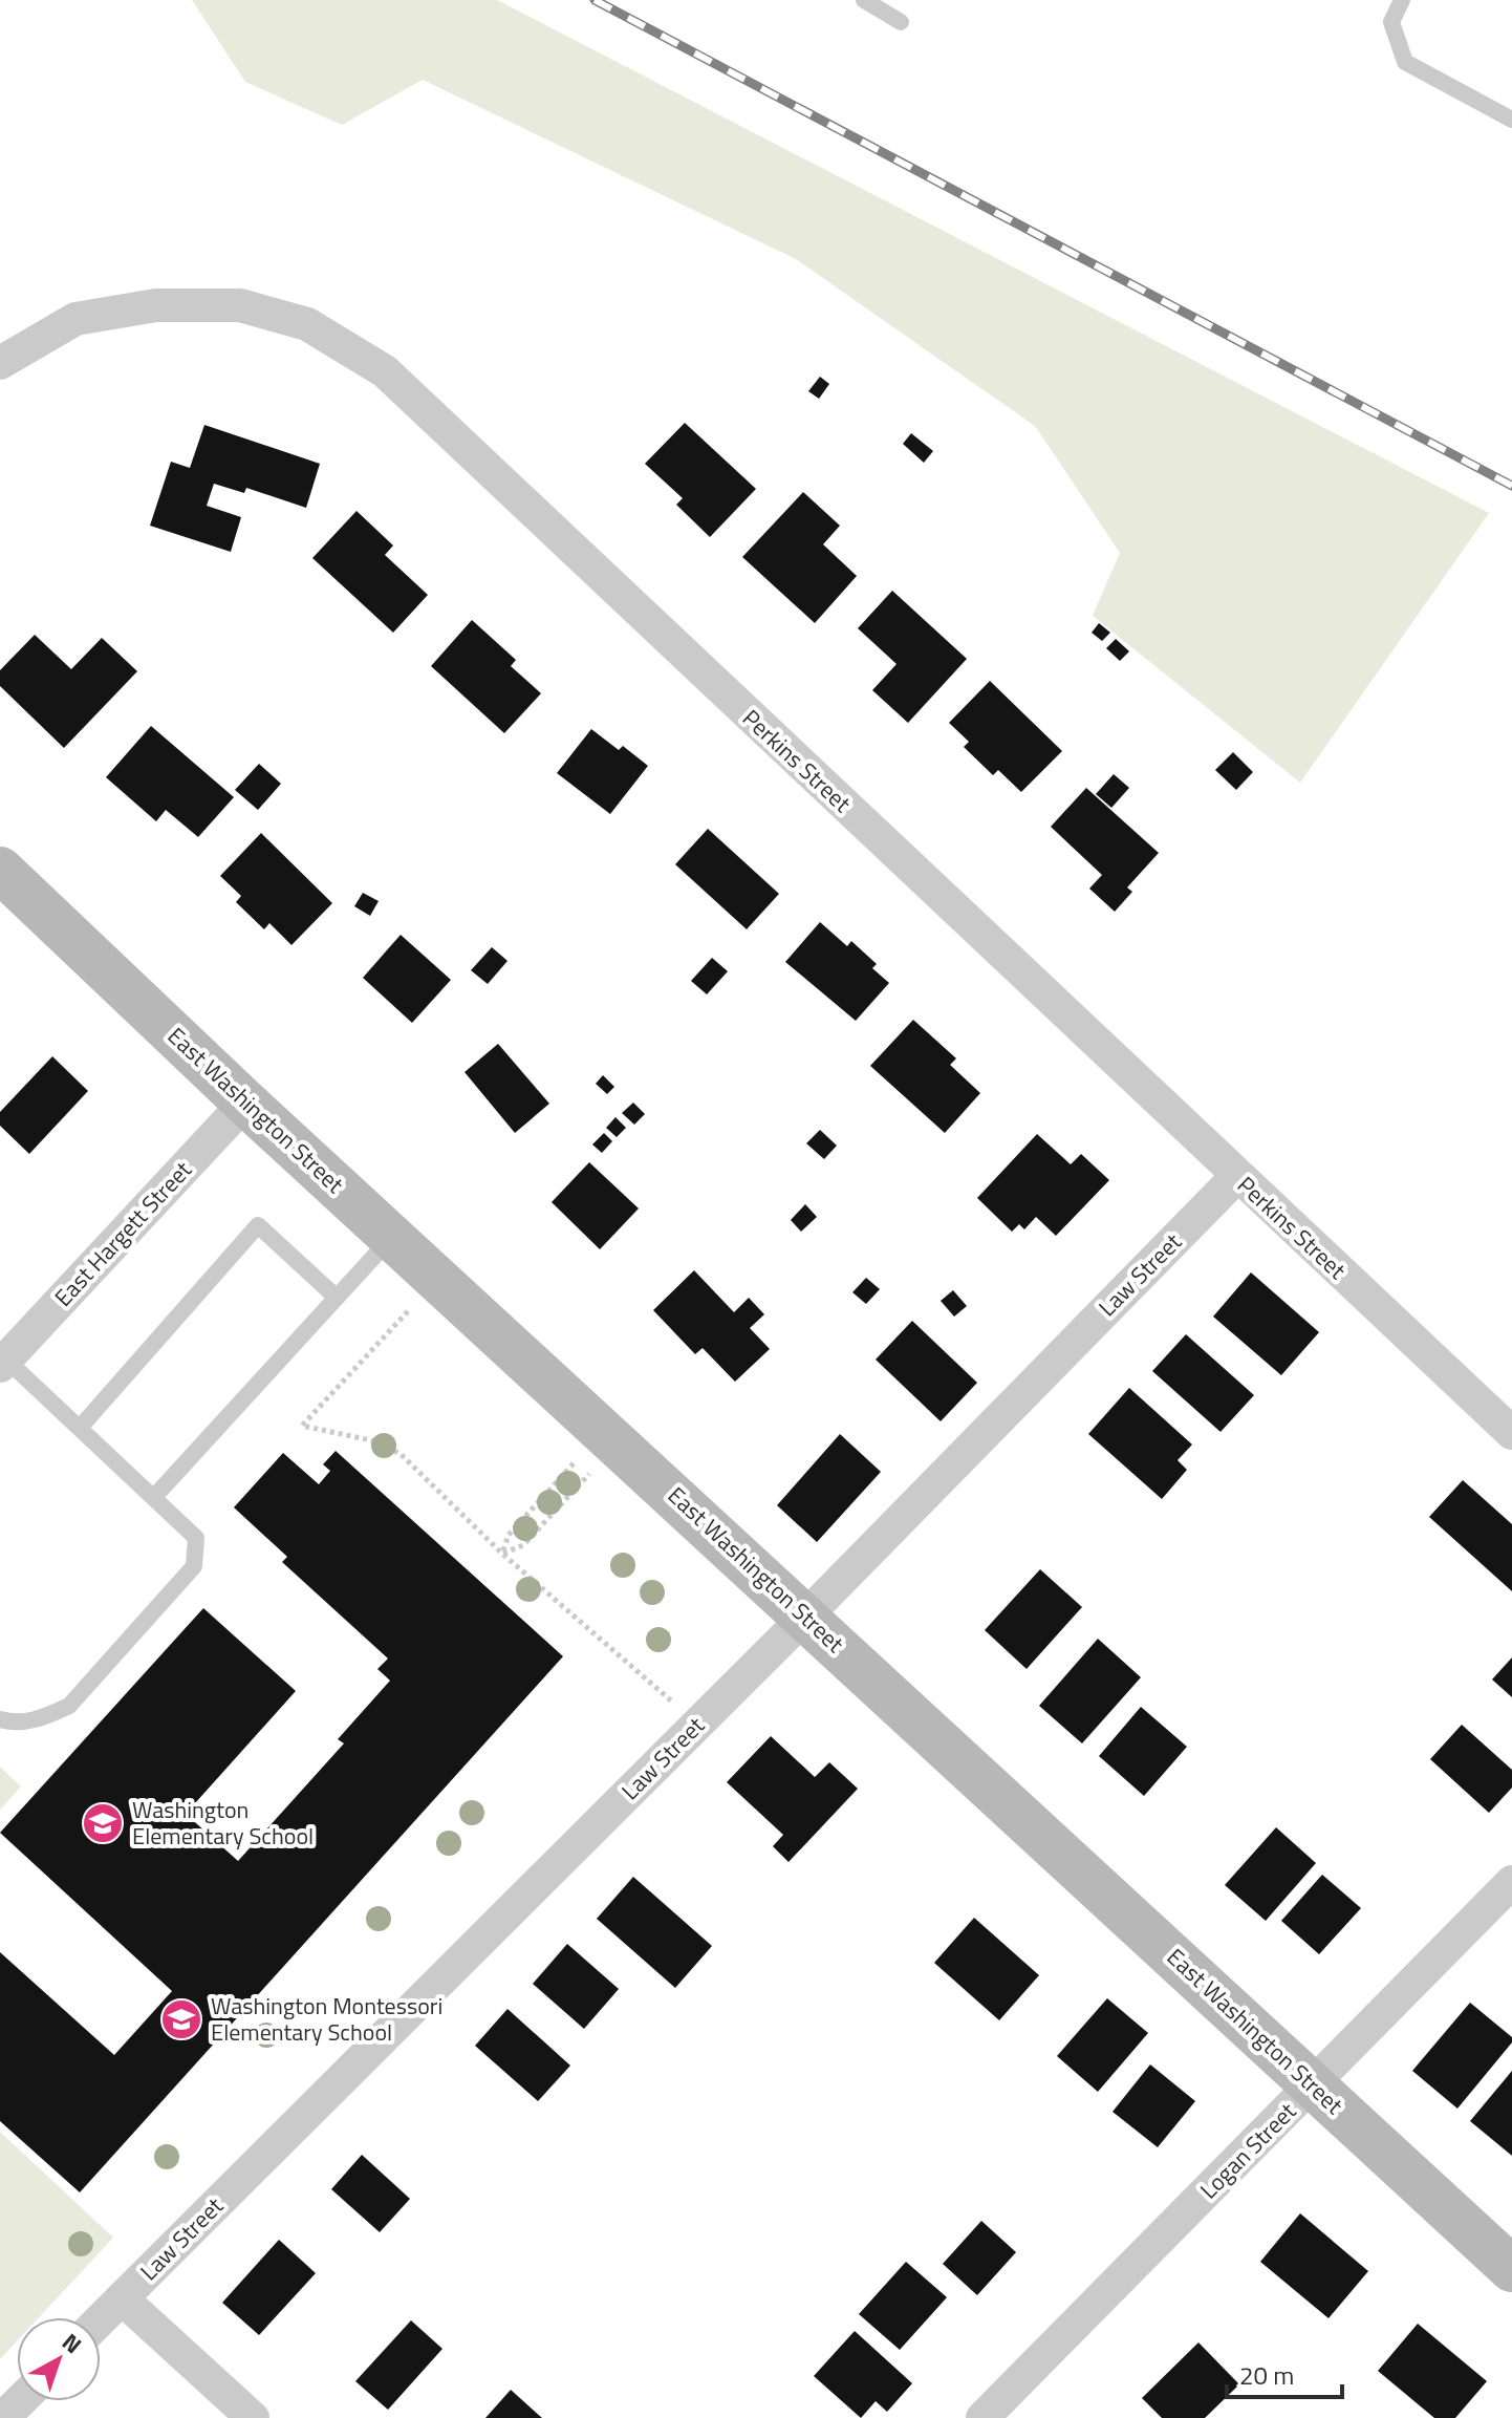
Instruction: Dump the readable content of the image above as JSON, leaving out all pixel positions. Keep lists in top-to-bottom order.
{
  "streets": {
    "street": [
      "Perkins Street",
      "East Washington Street",
      "East Hargett Street",
      "Law Street",
      "Logan Street"
    ]
  },
  "crossings": [
    ["Perkins Street", "Law Street"],
    ["East Washington Street", "East Hargett Street"],
    ["East Washington Street", "Law Street"],
    ["East Washington Street", "Logan Street"]
  ],
  "places": {
    "school or university": ["Washington Elementary School", "Washington Montessori Elementary School"]
  },
  "scale_bar": "20 m",
  "north": "top right"
}
